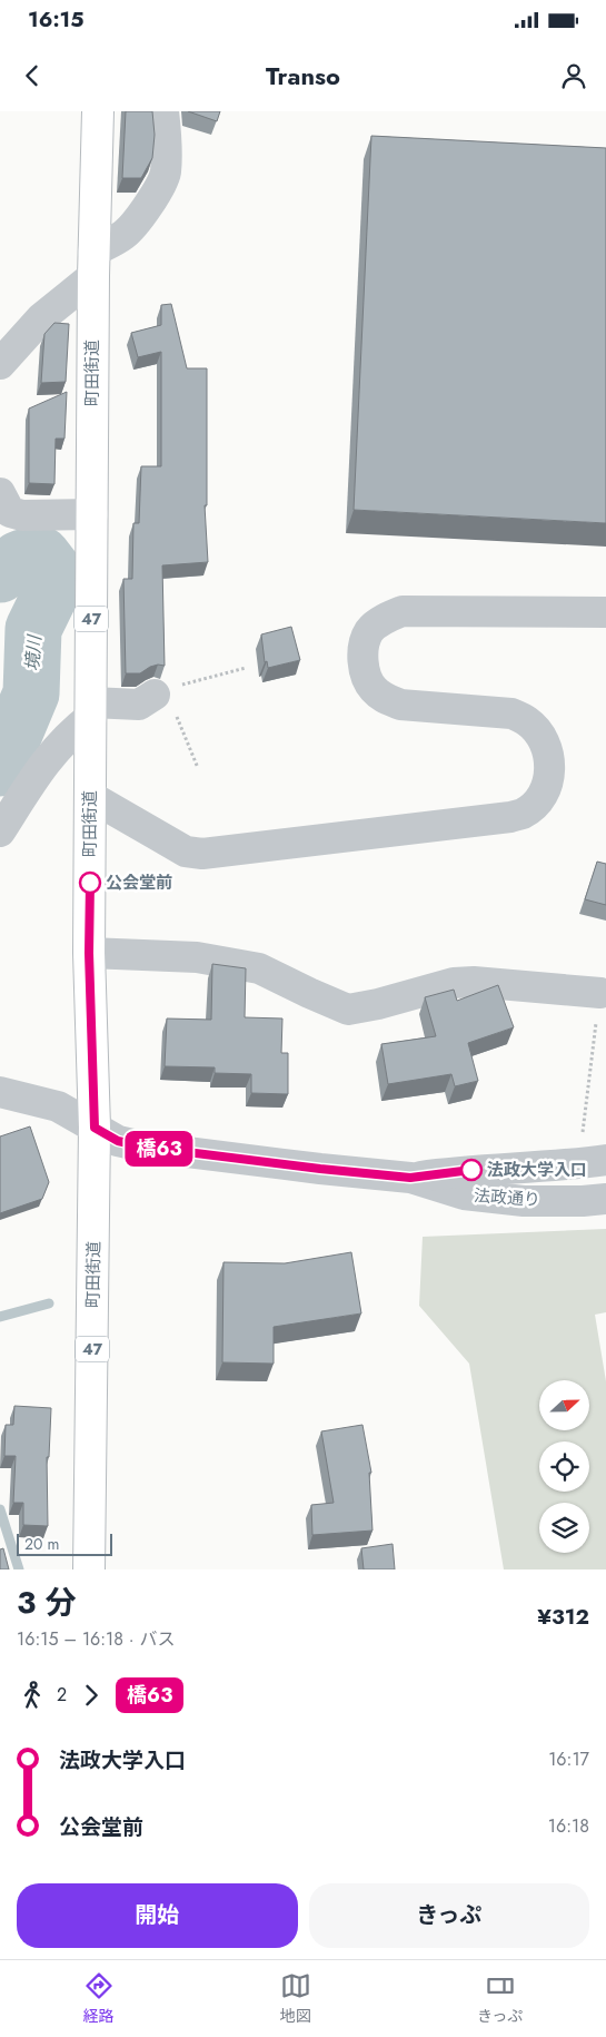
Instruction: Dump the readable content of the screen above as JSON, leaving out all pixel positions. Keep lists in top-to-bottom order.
{
  "streets": {
    "main road": ["町田街道", "47"],
    "street": ["法政通り"]
  },
  "crossings": [
    ["町田街道", "法政通り"]
  ],
  "water": ["境川"],
  "places": ["公会堂前", "法政大学入口"],
  "lines": ["bus line 橋63"],
  "scale_bar": "20 m",
  "north": "right",
  "page": {
    "status": "16:15",
    "header": "Transo",
    "on_map": "橋63",
    "scale": "20 m",
    "heading": ["3 分", "16:15 – 16:18 · バス", "¥312"],
    "legs": ["2", "橋63"],
    "list": [
      {
        "name": "法政大学入口",
        "value": "16:17"
      },
      {
        "name": "公会堂前",
        "value": "16:18"
      }
    ],
    "buttons": ["開始", "きっぷ"],
    "tabs": ["経路", "地図", "きっぷ"]
  }
}
